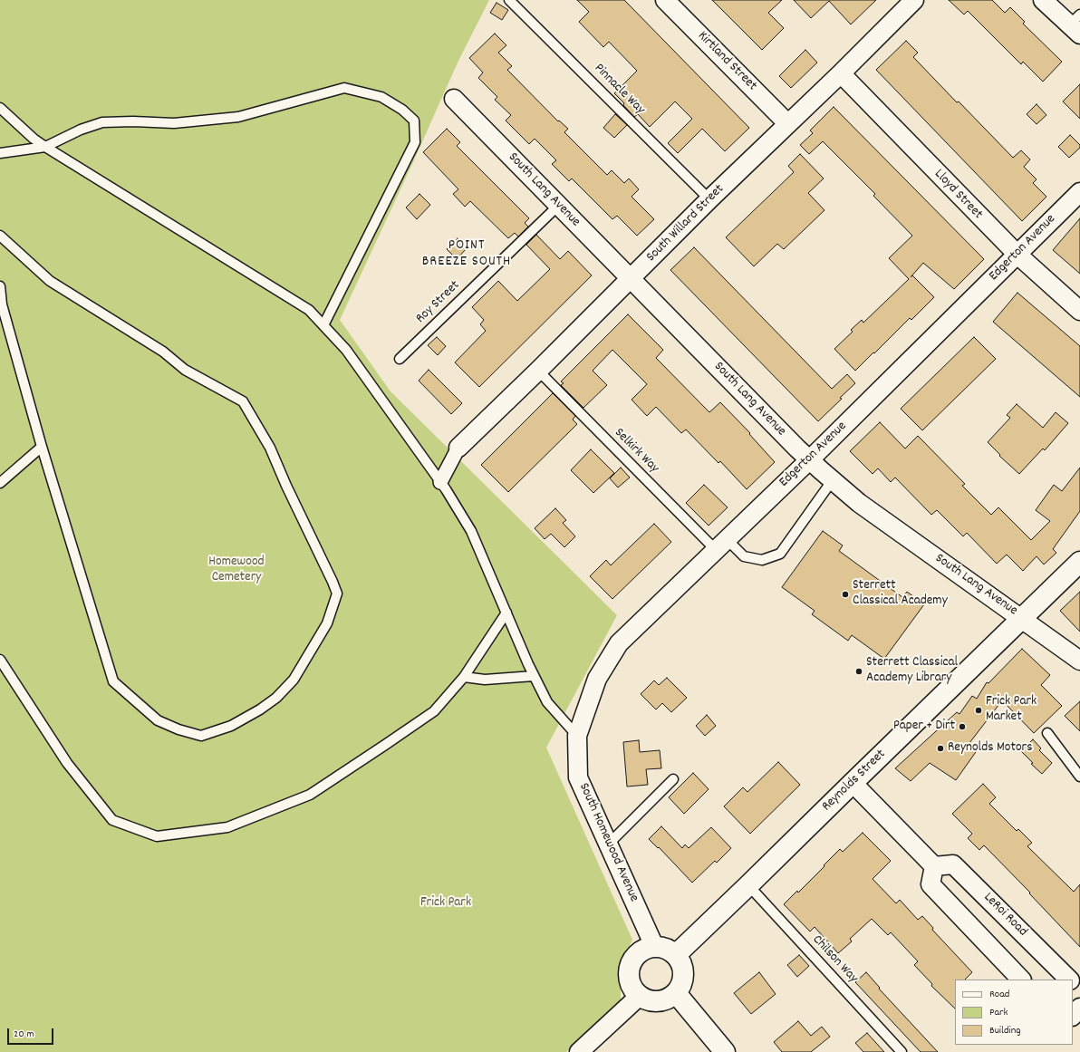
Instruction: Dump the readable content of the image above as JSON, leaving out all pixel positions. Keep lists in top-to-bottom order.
{
  "streets": {
    "street": [
      "Kirtland Street",
      "South Lang Avenue",
      "Lloyd Street",
      "South Willard Street",
      "Edgerton Avenue",
      "Reynolds Street",
      "South Homewood Avenue",
      "LeRoi Road"
    ],
    "lane": [
      "Pinnacle Way",
      "Roy Street",
      "Selkirk Way",
      "Chilson Way"
    ]
  },
  "crossings": [
    ["Kirtland Street", "South Willard Street"],
    ["Pinnacle Way", "South Willard Street"],
    ["South Lang Avenue", "South Willard Street"],
    ["South Lang Avenue", "Edgerton Avenue"],
    ["South Lang Avenue", "Roy Street"],
    ["South Lang Avenue", "Selkirk Way"],
    ["South Lang Avenue", "Reynolds Street"],
    ["Lloyd Street", "South Willard Street"],
    ["Lloyd Street", "Edgerton Avenue"],
    ["South Willard Street", "Selkirk Way"],
    ["Edgerton Avenue", "Selkirk Way"],
    ["Edgerton Avenue", "South Homewood Avenue"],
    ["Reynolds Street", "South Homewood Avenue"],
    ["Reynolds Street", "Chilson Way"]
  ],
  "districts": ["POINT BREEZE SOUTH"],
  "parks": ["Homewood Cemetery", "Frick Park"],
  "places": [
    "Sterrett Classical Academy",
    "Sterrett Classical Academy Library",
    "Frick Park Market",
    "Paper + Dirt",
    "Reynolds Motors"
  ],
  "legend": ["Road", "Park", "Building"],
  "scale_bar": "20 m"
}
